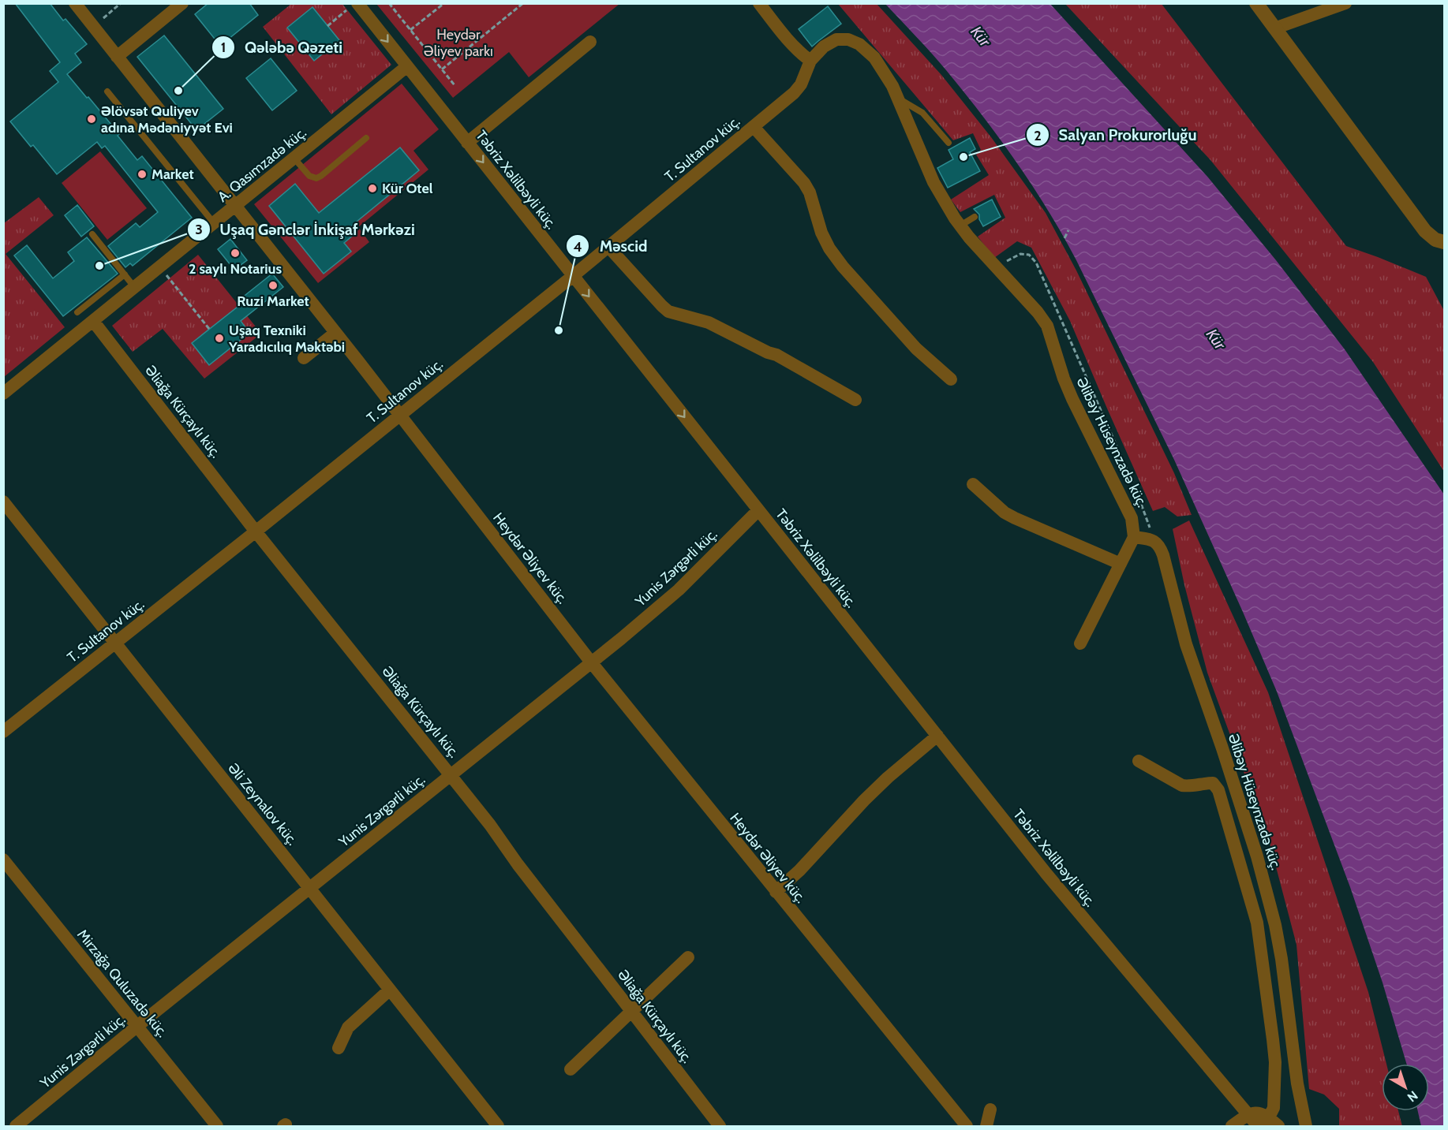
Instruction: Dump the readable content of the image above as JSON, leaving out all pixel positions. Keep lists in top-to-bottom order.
{
  "streets": {
    "street": [
      "T. Sultanov küç.",
      "A. Qasımzadə küç.",
      "Təbriz Xəlilbəyli küç.",
      "Əliağa Kürçaylı küç.",
      "Əlibəy Hüseynzadə küç.",
      "Heydər Əliyev küç.",
      "Yunis Zərgərli küç.",
      "Əli Zeynalov küç.",
      "Mirzağa Quluzadə küç."
    ]
  },
  "crossings": [
    ["T. Sultanov küç.", "Təbriz Xəlilbəyli küç."],
    ["T. Sultanov küç.", "Əliağa Kürçaylı küç."],
    ["T. Sultanov küç.", "Əlibəy Hüseynzadə küç."],
    ["T. Sultanov küç.", "Heydər Əliyev küç."],
    ["T. Sultanov küç.", "Əli Zeynalov küç."],
    ["A. Qasımzadə küç.", "Təbriz Xəlilbəyli küç."],
    ["A. Qasımzadə küç.", "Əliağa Kürçaylı küç."],
    ["A. Qasımzadə küç.", "Heydər Əliyev küç."],
    ["Təbriz Xəlilbəyli küç.", "Yunis Zərgərli küç."],
    ["Əliağa Kürçaylı küç.", "Yunis Zərgərli küç."],
    ["Heydər Əliyev küç.", "Yunis Zərgərli küç."],
    ["Yunis Zərgərli küç.", "Əli Zeynalov küç."],
    ["Yunis Zərgərli küç.", "Mirzağa Quluzadə küç."]
  ],
  "water": ["Kür"],
  "parks": ["Heydər Əliyev parkı"],
  "places": [
    "Qələbə Qəzeti",
    "Əlövsət Quliyev adına Mədəniyyət Evi",
    "Salyan Prokurorluğu",
    "Market",
    "Kür Otel",
    "2 saylı Notarius",
    "Uşaq Gənclər İnkişaf Mərkəzi",
    "Ruzi Market",
    "Məscid",
    "Uşaq Texniki Yaradıcılıq Məktəbi"
  ],
  "north": "bottom right"
}
